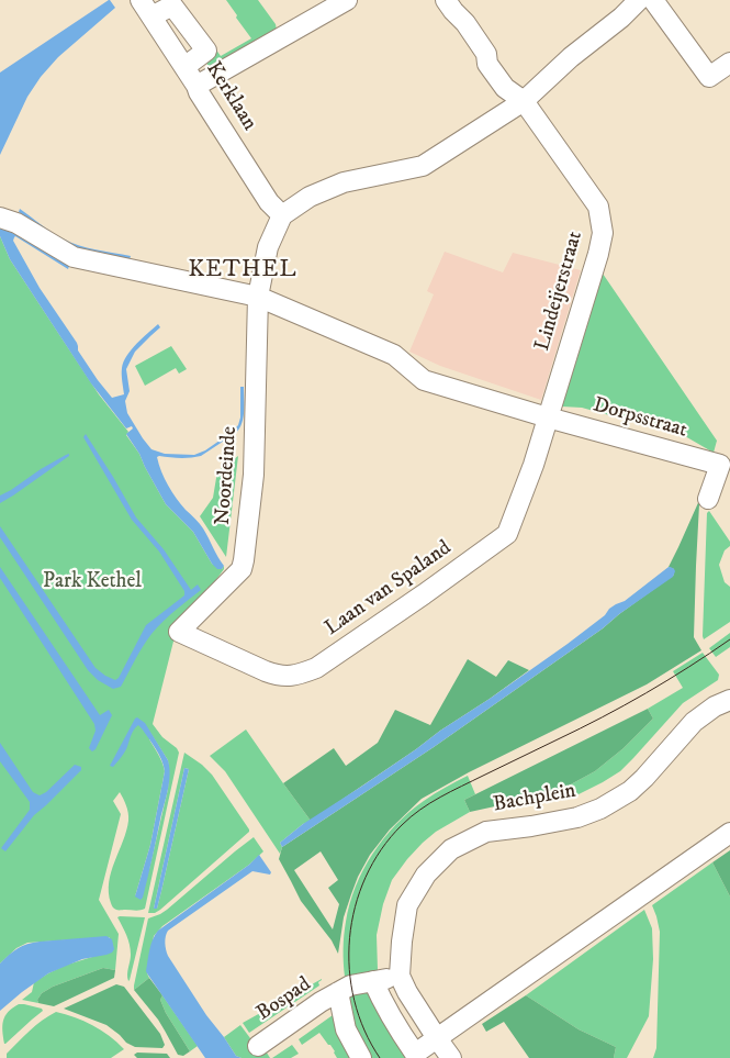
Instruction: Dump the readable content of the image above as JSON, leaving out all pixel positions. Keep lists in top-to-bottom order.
{
  "streets": {
    "street": [
      "Kerklaan",
      "Lindeijerstraat",
      "Dorpsstraat",
      "Noordeinde",
      "Laan van Spaland",
      "Bachplein",
      "Bospad"
    ]
  },
  "crossings": [
    ["Kerklaan", "Noordeinde"],
    ["Lindeijerstraat", "Dorpsstraat"],
    ["Lindeijerstraat", "Laan van Spaland"],
    ["Dorpsstraat", "Noordeinde"],
    ["Dorpsstraat", "Laan van Spaland"],
    ["Noordeinde", "Laan van Spaland"]
  ],
  "districts": ["KETHEL"],
  "parks": ["Park Kethel"]
}
